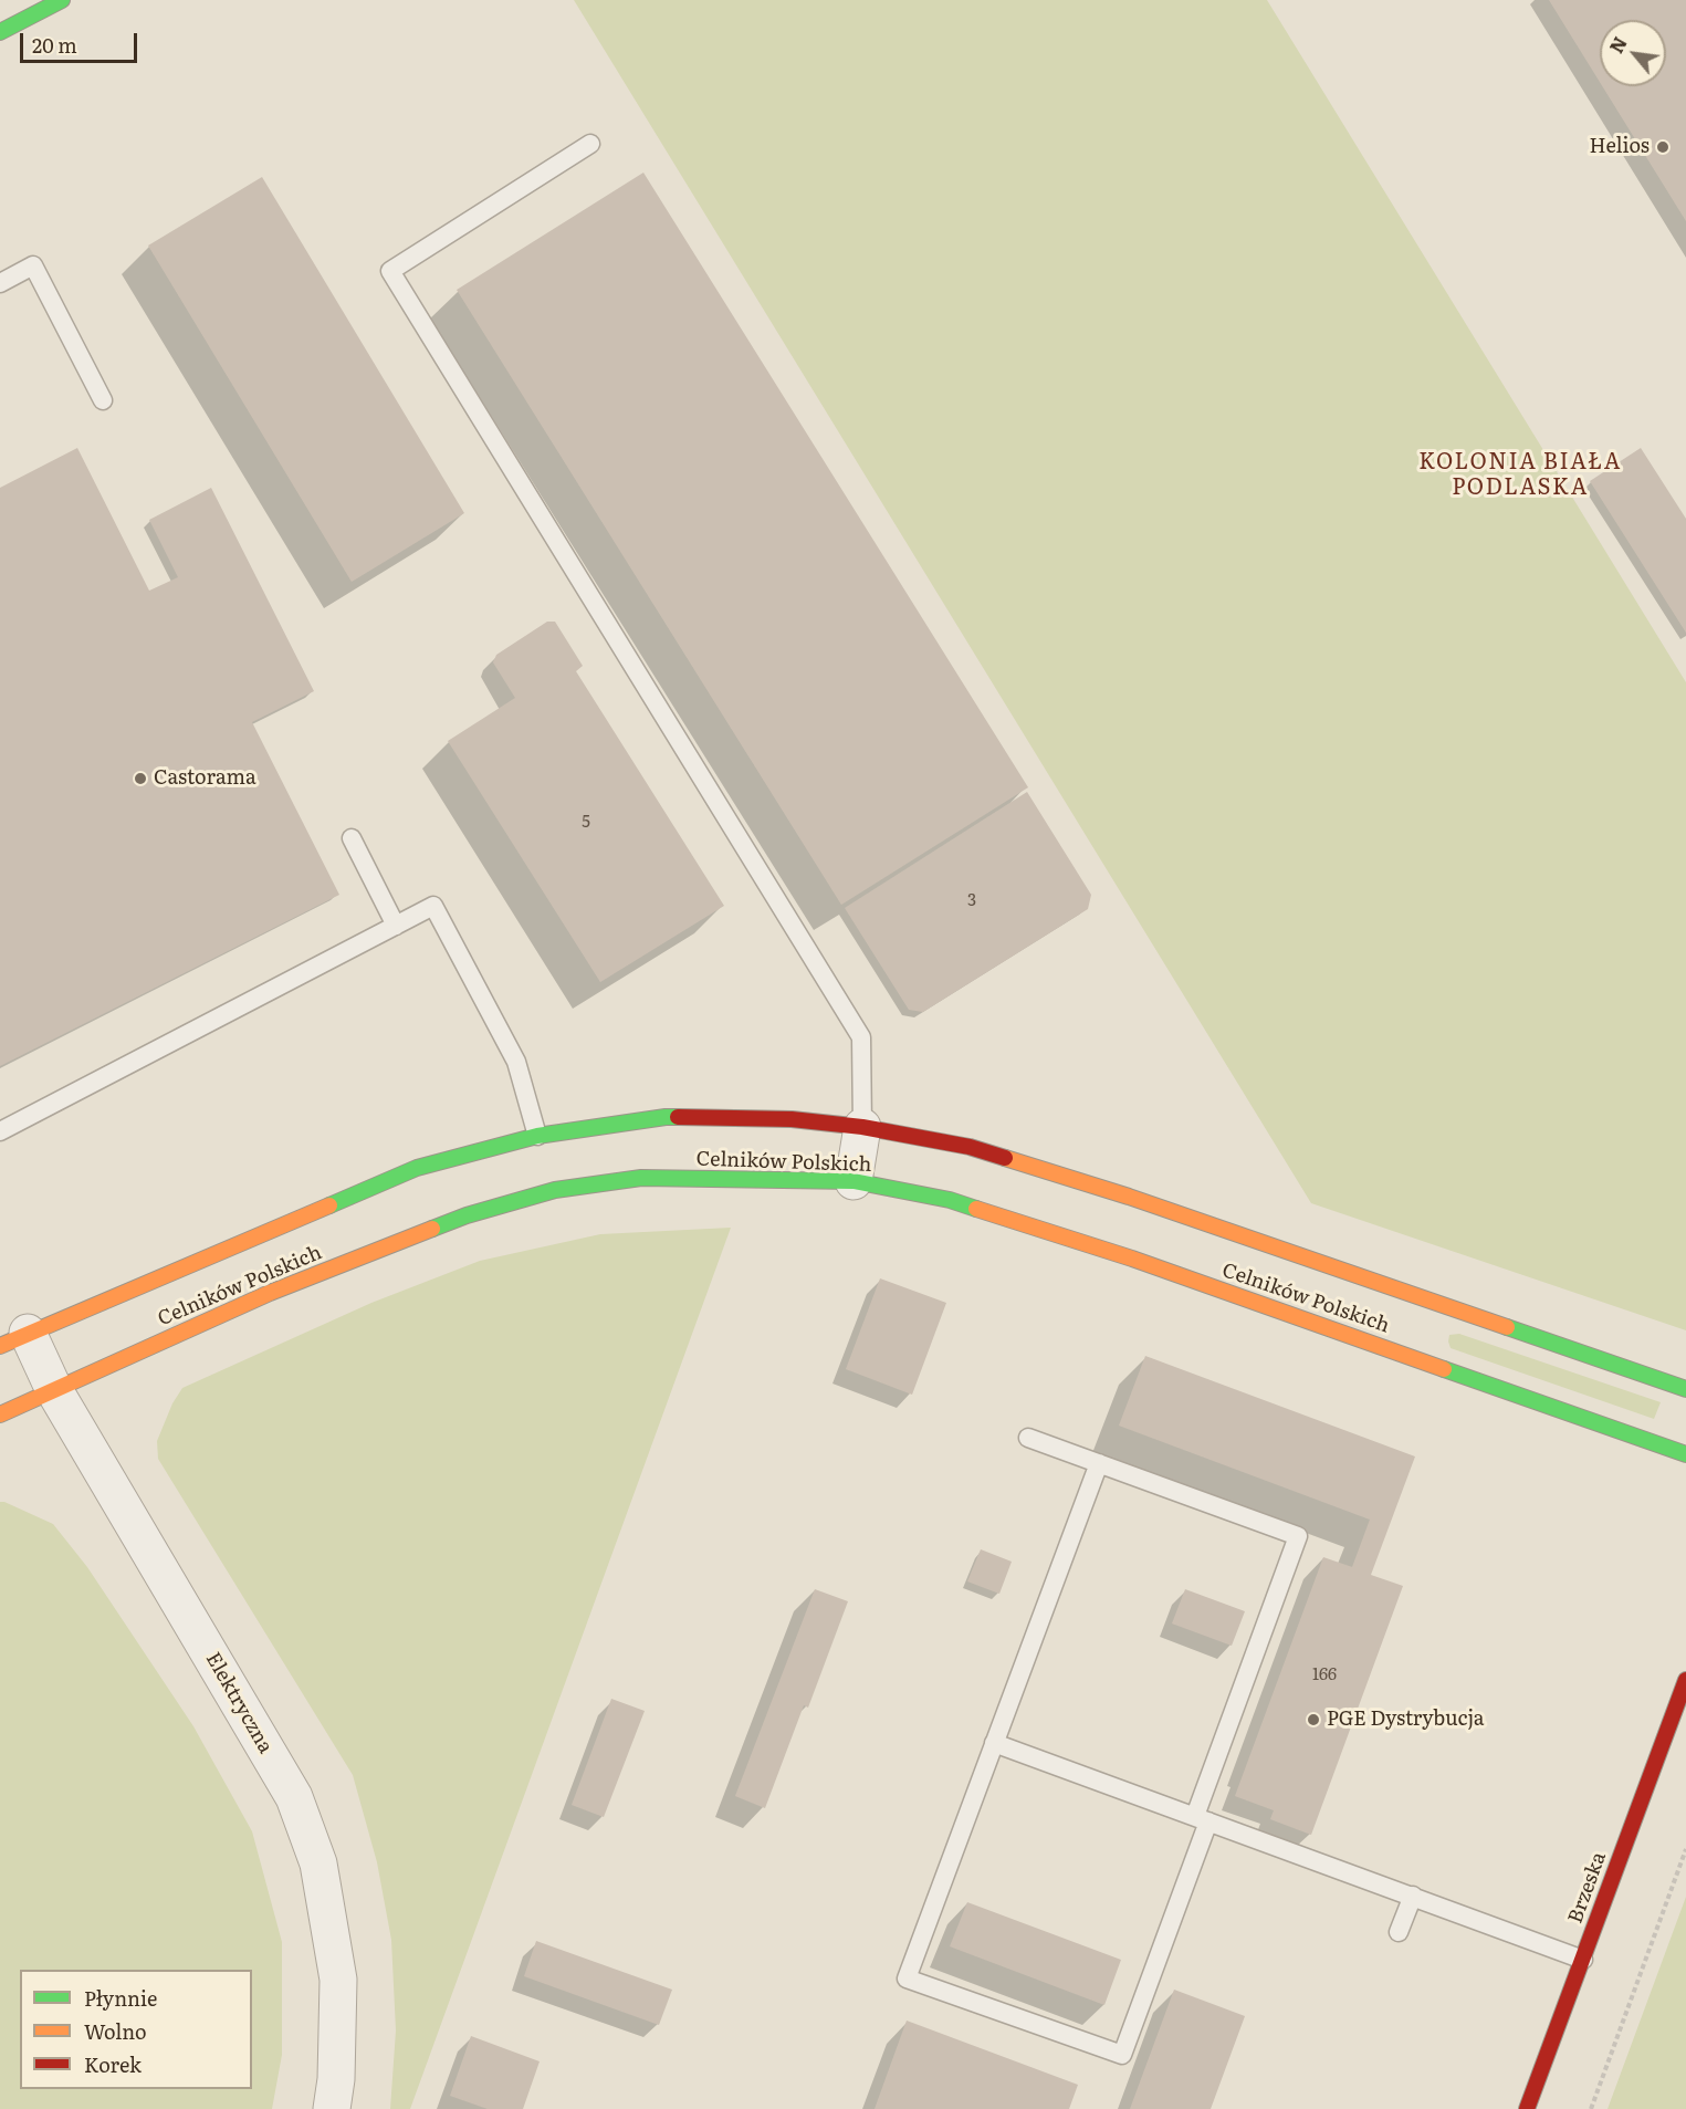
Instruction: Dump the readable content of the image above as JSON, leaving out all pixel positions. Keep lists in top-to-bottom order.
{
  "streets": {
    "main road": ["Celników Polskich", "Brzeska"],
    "street": ["Elektryczna"]
  },
  "crossings": [
    ["Celników Polskich", "Elektryczna"]
  ],
  "districts": ["KOLONIA BIAŁA PODLASKA"],
  "places": ["Helios", "Castorama", "PGE Dystrybucja"],
  "house_numbers": ["5", "3", "166"],
  "legend": ["Płynnie", "Wolno", "Korek"],
  "scale_bar": "20 m",
  "north": "top left"
}
